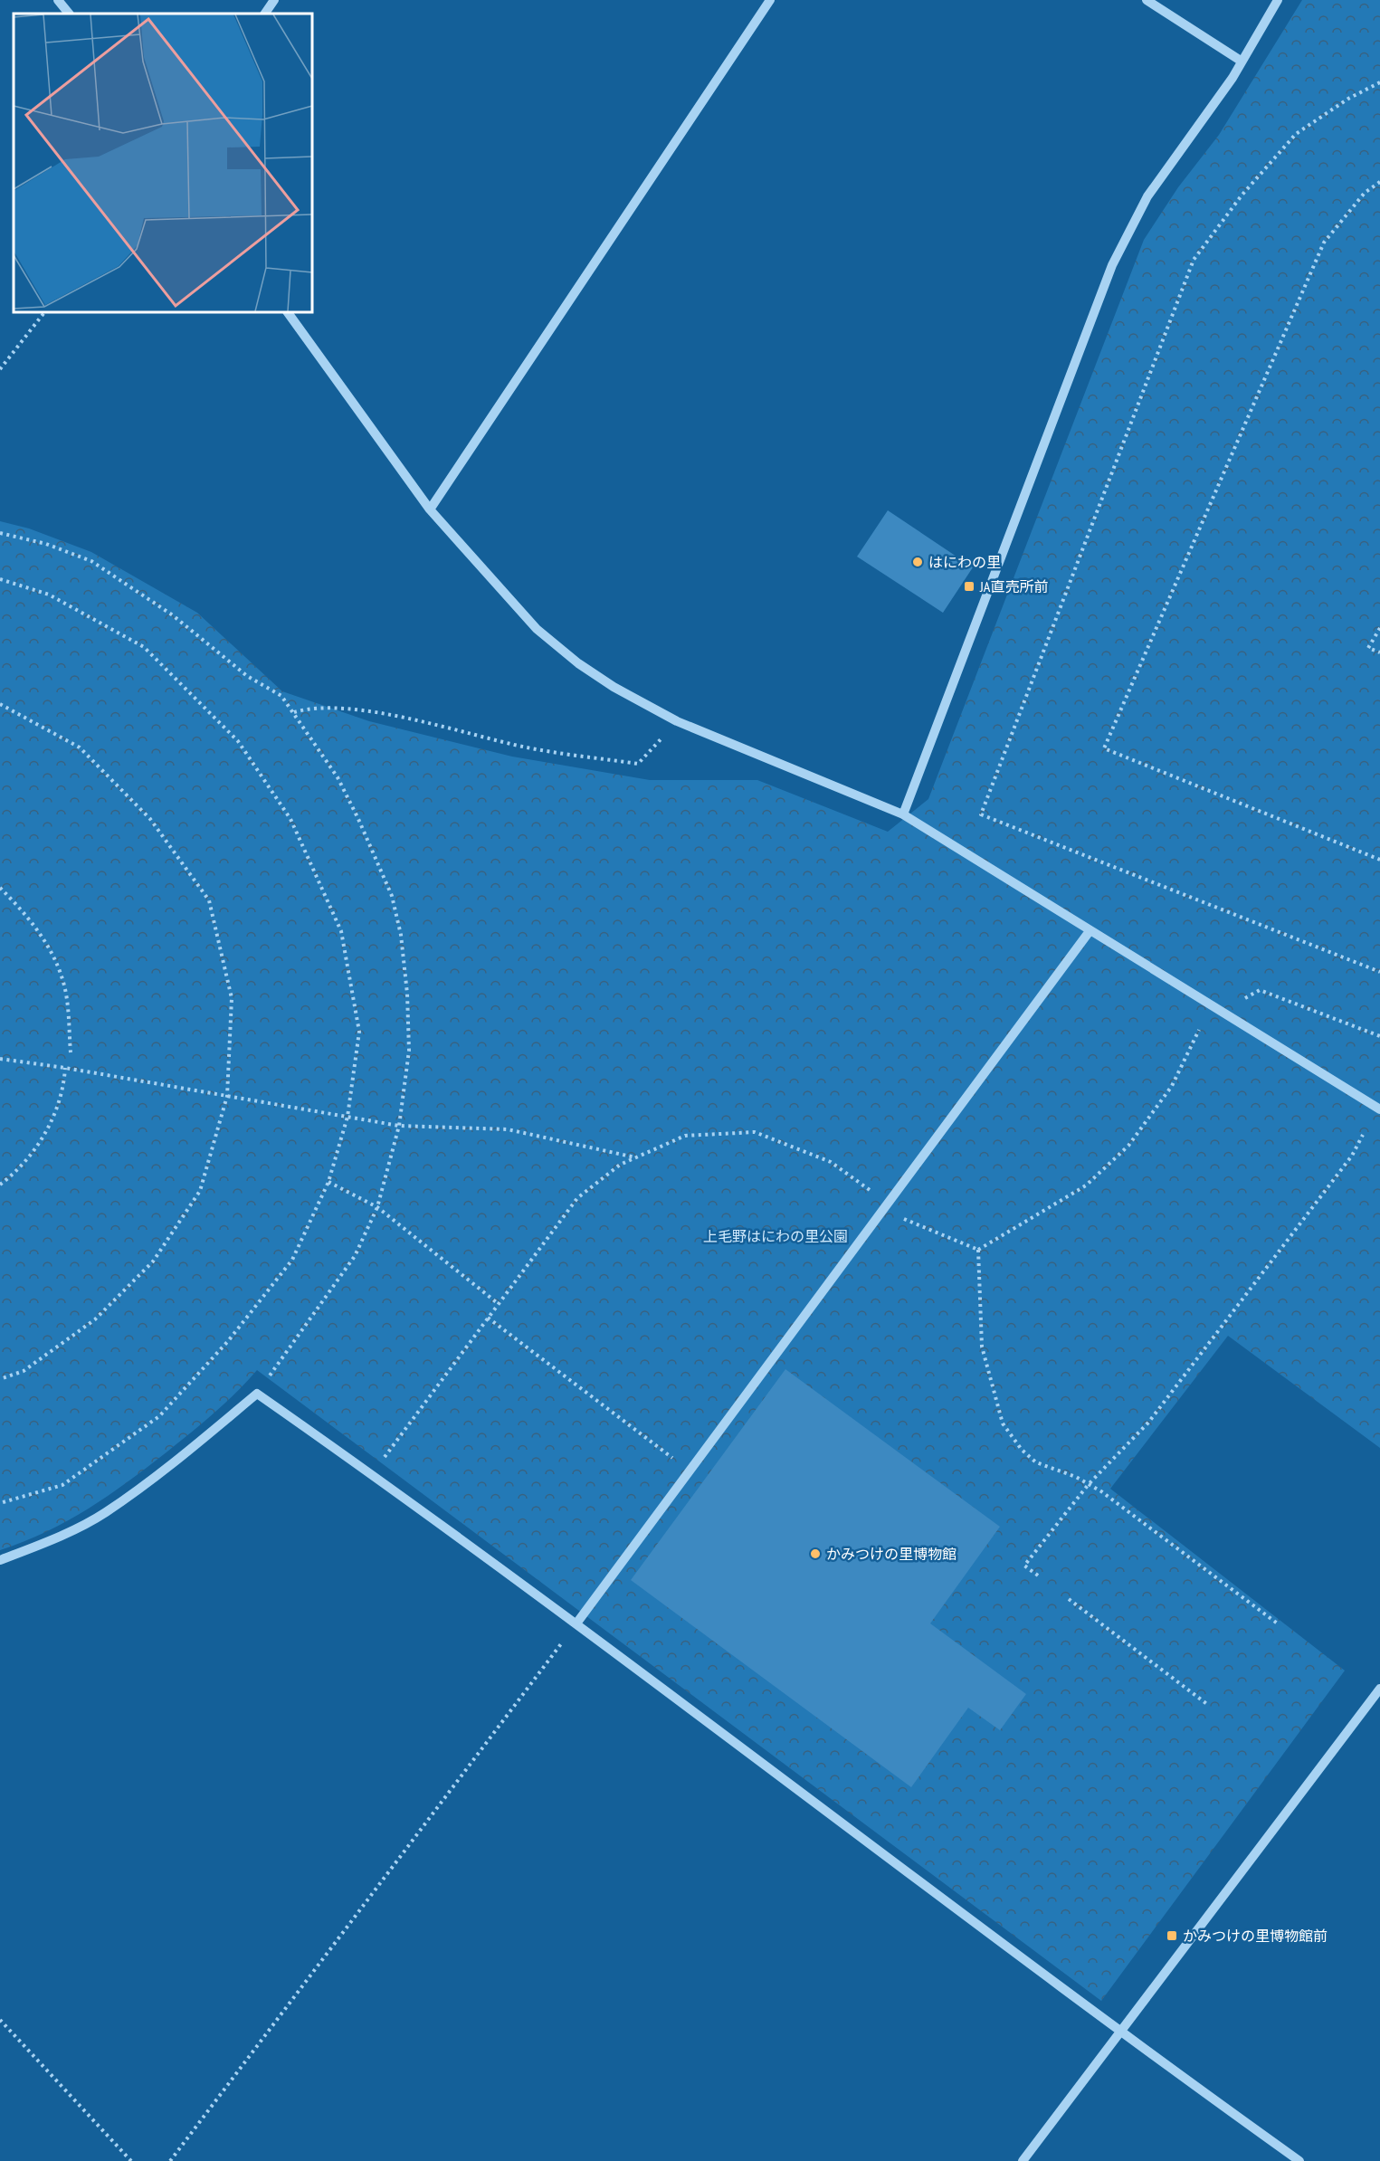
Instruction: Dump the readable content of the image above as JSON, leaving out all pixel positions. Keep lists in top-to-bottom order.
{
  "parks": ["上毛野はにわの里公園"],
  "places": {
    "other": ["はにわの里", "かみつけの里博物館"],
    "transit": ["JA直売所前", "かみつけの里博物館前"]
  }
}
